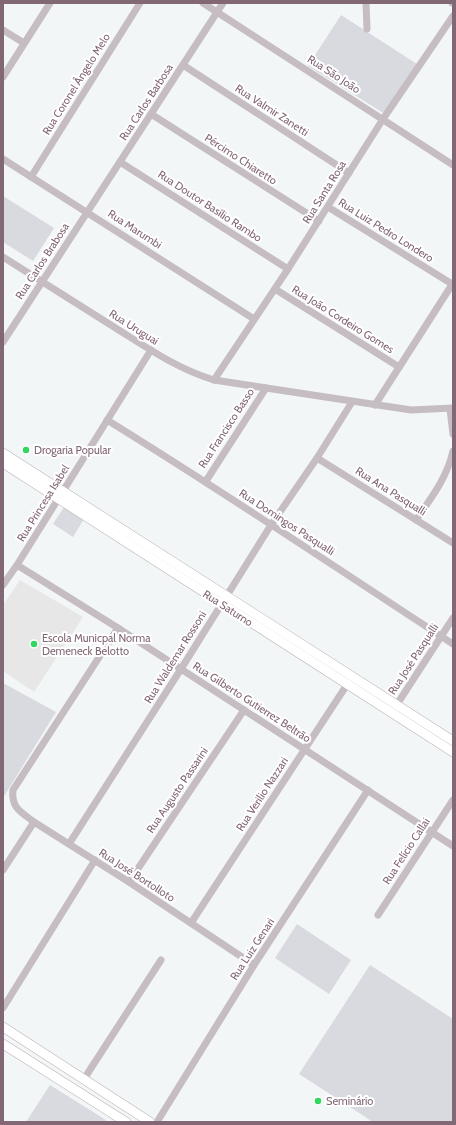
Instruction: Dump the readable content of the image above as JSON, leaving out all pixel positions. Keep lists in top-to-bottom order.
{
  "streets": {
    "street": [
      "Rua São João",
      "Rua Coronel Ângelo Melo",
      "Rua Carlos Barbosa",
      "Rua Valmir Zanetti",
      "Pércimo Chiaretto",
      "Rua Santa Rosa",
      "Rua Doutor Basílio Rambo",
      "Rua Marumbi",
      "Rua Luiz Pedro Londero",
      "Rua Carlos Brabosa",
      "Rua João Cordeiro Gomes",
      "Rua Uruguai",
      "Rua Francisco Basso",
      "Rua Ana Pasqualli",
      "Rua Princesa Isabel",
      "Rua Domingos Pasqualli",
      "Rua Saturno",
      "Rua Waldemar Rossoni",
      "Rua José Pasqualli",
      "Rua Gilberto Gutierrez Beltrão",
      "Rua Augusto Passarini",
      "Rua Verilio Nazzari",
      "Rua Felício Callai",
      "Rua José Bortolloto",
      "Rua Luiz Genari"
    ]
  },
  "crossings": [
    ["Rua São João", "Rua Carlos Barbosa"],
    ["Rua São João", "Rua Santa Rosa"],
    ["Rua Coronel Ângelo Melo", "Rua Marumbi"],
    ["Rua Carlos Barbosa", "Rua Valmir Zanetti"],
    ["Rua Carlos Barbosa", "Pércimo Chiaretto"],
    ["Rua Carlos Barbosa", "Rua Doutor Basílio Rambo"],
    ["Rua Carlos Barbosa", "Rua Marumbi"],
    ["Rua Carlos Barbosa", "Rua Carlos Brabosa"],
    ["Rua Valmir Zanetti", "Rua Santa Rosa"],
    ["Pércimo Chiaretto", "Rua Santa Rosa"],
    ["Rua Santa Rosa", "Rua Doutor Basílio Rambo"],
    ["Rua Santa Rosa", "Rua Marumbi"],
    ["Rua Santa Rosa", "Rua Luiz Pedro Londero"],
    ["Rua Santa Rosa", "Rua João Cordeiro Gomes"],
    ["Rua Santa Rosa", "Rua Uruguai"],
    ["Rua Marumbi", "Rua Carlos Brabosa"],
    ["Rua Carlos Brabosa", "Rua Uruguai"],
    ["Rua Uruguai", "Rua Francisco Basso"],
    ["Rua Uruguai", "Rua Princesa Isabel"],
    ["Rua Uruguai", "Rua Waldemar Rossoni"],
    ["Rua Francisco Basso", "Rua Domingos Pasqualli"],
    ["Rua Ana Pasqualli", "Rua Waldemar Rossoni"],
    ["Rua Princesa Isabel", "Rua Domingos Pasqualli"],
    ["Rua Princesa Isabel", "Rua Saturno"],
    ["Rua Princesa Isabel", "Rua Gilberto Gutierrez Beltrão"],
    ["Rua Domingos Pasqualli", "Rua Waldemar Rossoni"],
    ["Rua Domingos Pasqualli", "Rua José Pasqualli"],
    ["Rua Saturno", "Rua Waldemar Rossoni"],
    ["Rua Saturno", "Rua José Pasqualli"],
    ["Rua Saturno", "Rua Verilio Nazzari"],
    ["Rua Waldemar Rossoni", "Rua Gilberto Gutierrez Beltrão"],
    ["Rua Waldemar Rossoni", "Rua José Bortolloto"],
    ["Rua Gilberto Gutierrez Beltrão", "Rua Augusto Passarini"],
    ["Rua Gilberto Gutierrez Beltrão", "Rua Verilio Nazzari"],
    ["Rua Gilberto Gutierrez Beltrão", "Rua Felício Callai"],
    ["Rua Gilberto Gutierrez Beltrão", "Rua José Bortolloto"],
    ["Rua Gilberto Gutierrez Beltrão", "Rua Luiz Genari"],
    ["Rua Augusto Passarini", "Rua José Bortolloto"],
    ["Rua Verilio Nazzari", "Rua José Bortolloto"],
    ["Rua José Bortolloto", "Rua Luiz Genari"]
  ],
  "places": ["Drogaria Popular", "Escola Municpal Norma Demeneck Belotto", "Seminário"]
}
